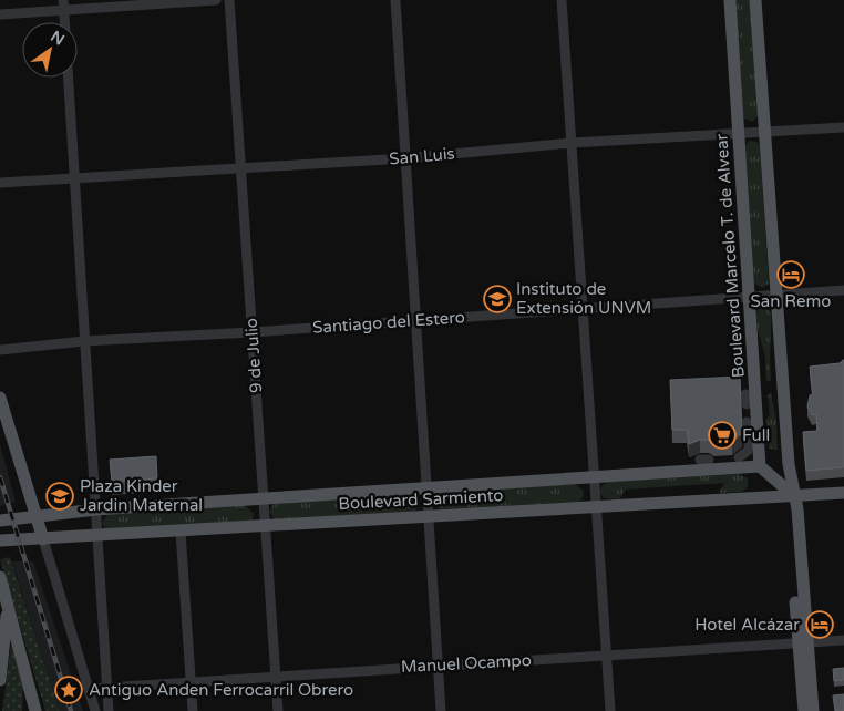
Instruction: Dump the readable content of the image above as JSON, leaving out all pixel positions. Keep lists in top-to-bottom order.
{
  "streets": {
    "main road": ["Boulevard Marcelo T. de Alvear", "Boulevard Sarmiento"],
    "street": [
      "San Luis",
      "Santiago del Estero",
      "9 de Julio",
      "Manuel Ocampo"
    ]
  },
  "crossings": [
    ["San Luis", "Boulevard Marcelo T. de Alvear"],
    ["San Luis", "9 de Julio"],
    ["Boulevard Marcelo T. de Alvear", "Santiago del Estero"],
    ["Boulevard Marcelo T. de Alvear", "Boulevard Sarmiento"],
    ["Santiago del Estero", "9 de Julio"],
    ["9 de Julio", "Boulevard Sarmiento"],
    ["9 de Julio", "Manuel Ocampo"]
  ],
  "places": {
    "hotel": ["San Remo", "Hotel Alcázar"],
    "school or university": ["Instituto de Extensión UNVM", "Plaza Kinder Jardin Maternal"],
    "supermarket": ["Full"],
    "place": ["Antiguo Anden Ferrocarril Obrero"]
  },
  "north": "top right"
}
